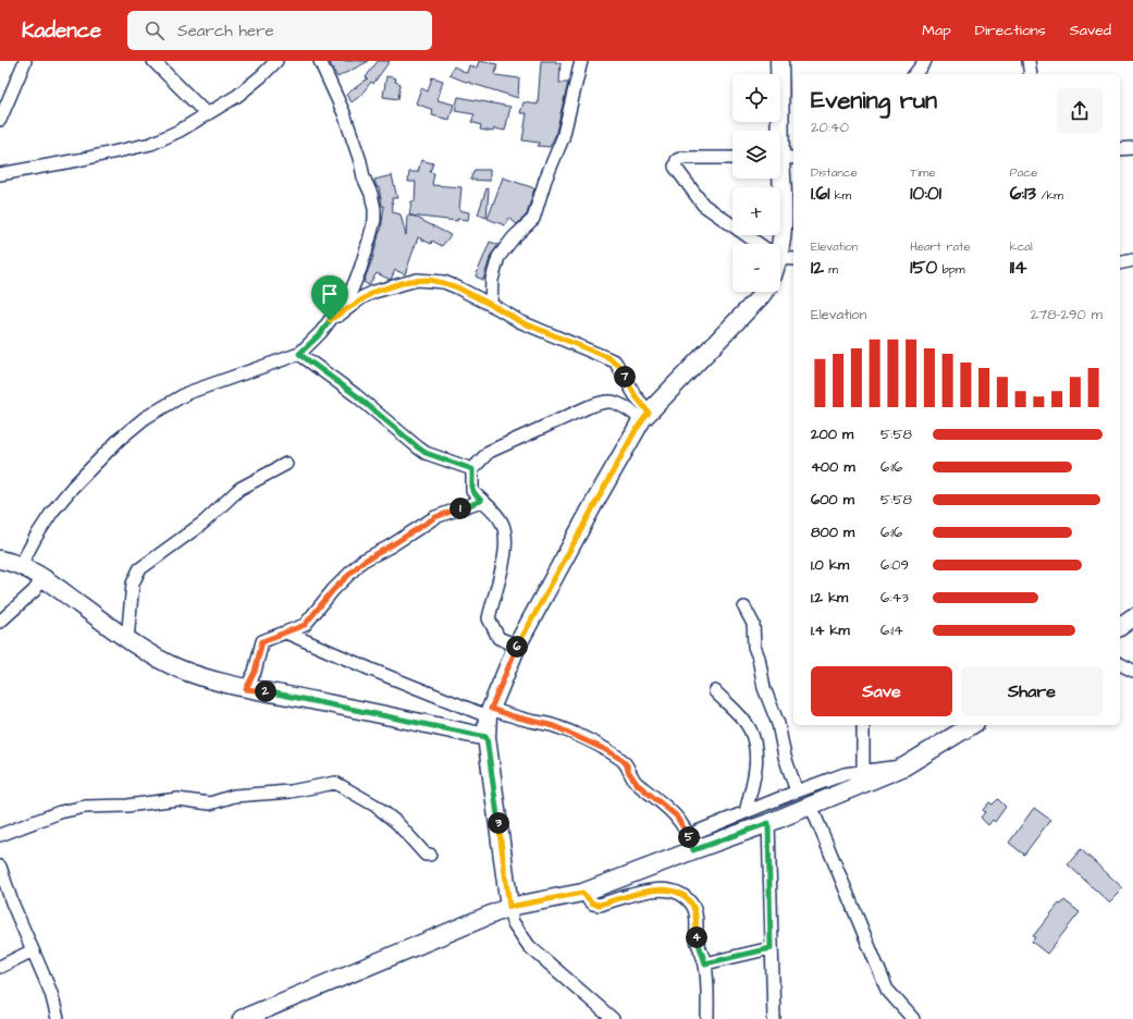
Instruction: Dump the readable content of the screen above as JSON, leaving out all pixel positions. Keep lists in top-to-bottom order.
{
  "page": {
    "header": "Kadence",
    "search": "Search here",
    "nav": ["Map", "Directions", "Saved"],
    "map_buttons": ["+", "−"],
    "heading": ["Evening run", "20:40"],
    "stats": [
      ["Distance", "1.61 km"],
      ["Time", "10:01"],
      ["Pace", "6:13 /km"],
      ["Elevation", "12 m"],
      ["Heart rate", "150 bpm"],
      ["kcal", "114"]
    ],
    "chart": ["Elevation", "278–290 m"],
    "pins": [
      "7",
      "1",
      "6",
      "2",
      "3",
      "5",
      "4"
    ],
    "list": [
      {
        "name": "200 m",
        "note": "5:58"
      },
      {
        "name": "400 m",
        "note": "6:16"
      },
      {
        "name": "600 m",
        "note": "5:58"
      },
      {
        "name": "800 m",
        "note": "6:16"
      },
      {
        "name": "1.0 km",
        "note": "6:09"
      },
      {
        "name": "1.2 km",
        "note": "6:43"
      },
      {
        "name": "1.4 km",
        "note": "6:14"
      }
    ],
    "buttons": ["Save", "Share"]
  }
}
